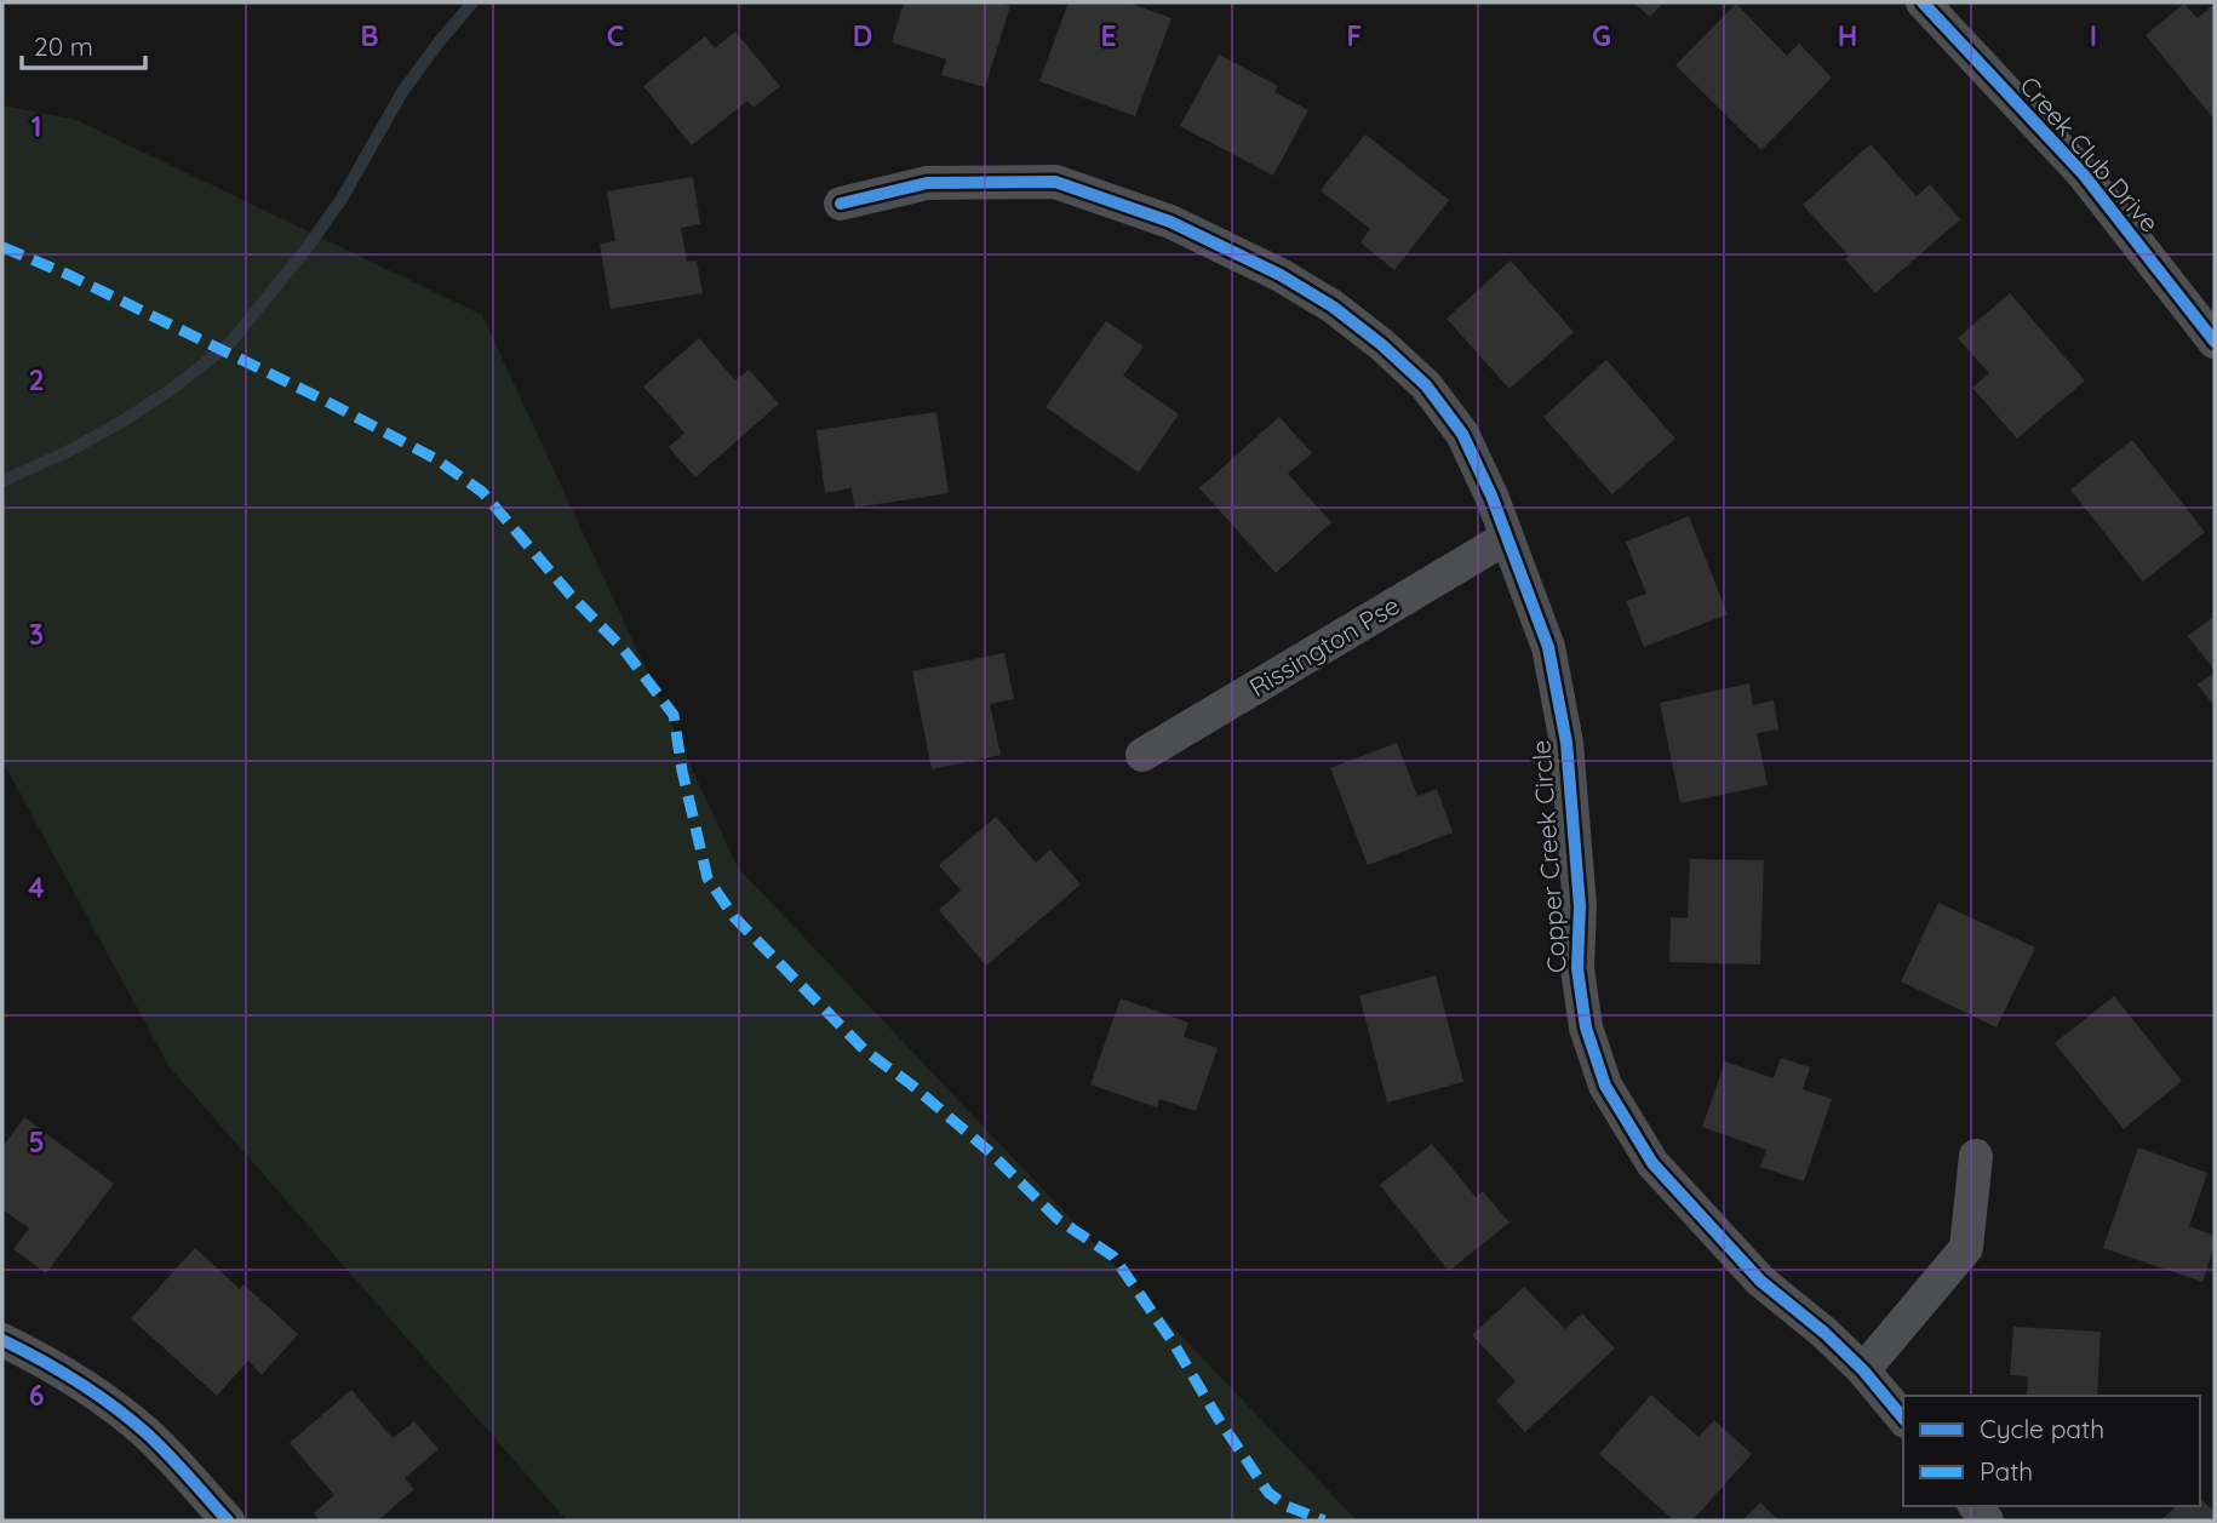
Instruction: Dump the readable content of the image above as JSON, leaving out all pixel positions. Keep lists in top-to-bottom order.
{
  "streets": {
    "street": ["Creek Club Drive", "Rissington Pse", "Copper Creek Circle"]
  },
  "crossings": [
    ["Rissington Pse", "Copper Creek Circle"]
  ],
  "legend": ["Cycle path", "Path"],
  "scale_bar": "20 m",
  "grid": {
    "columns": [
      "B",
      "C",
      "D",
      "E",
      "F",
      "G",
      "H",
      "I"
    ],
    "rows": [
      "1",
      "2",
      "3",
      "4",
      "5",
      "6"
    ]
  }
}
